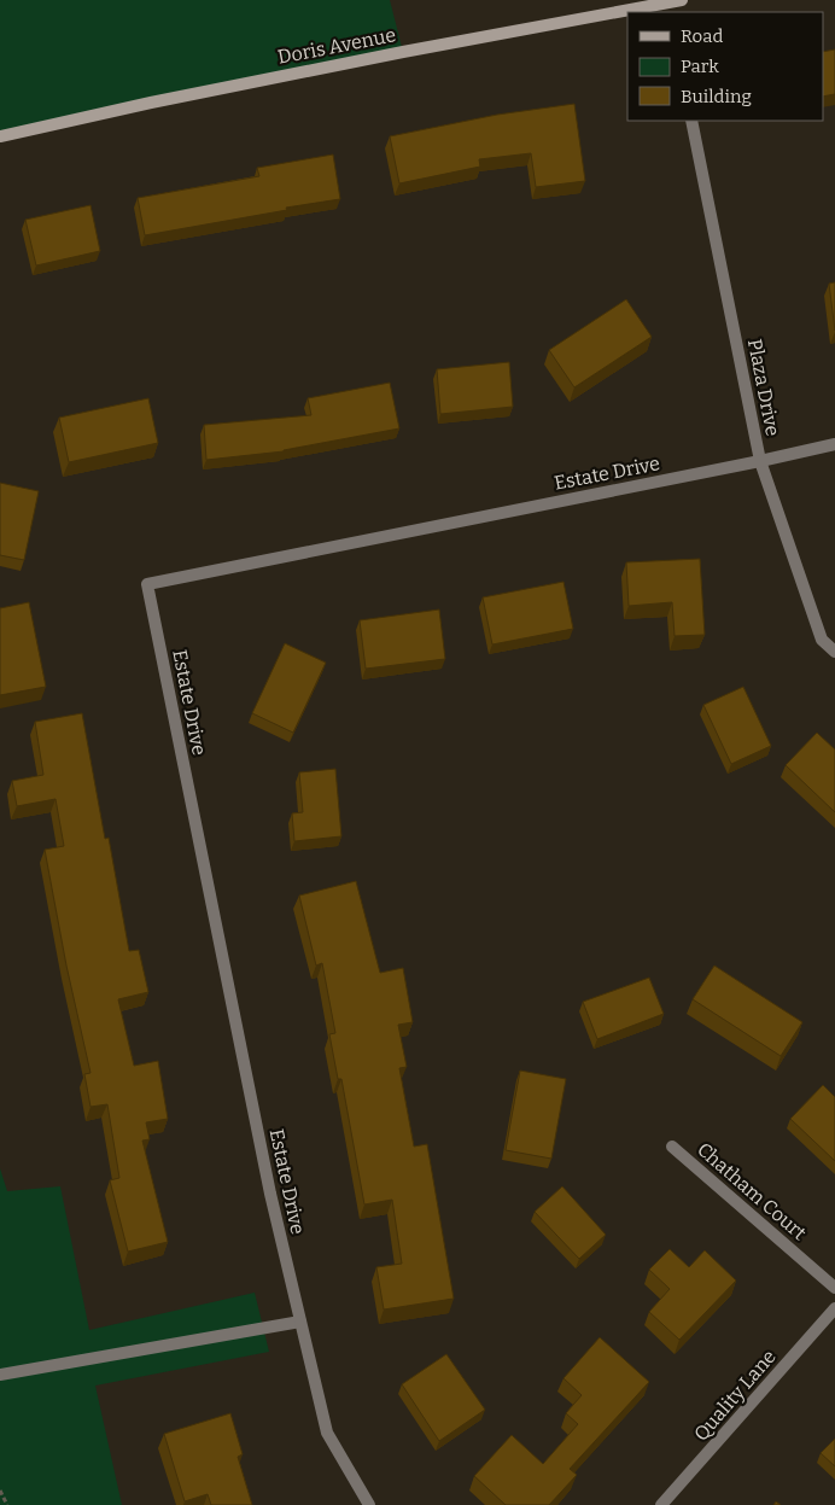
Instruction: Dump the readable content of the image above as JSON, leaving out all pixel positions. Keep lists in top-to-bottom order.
{
  "streets": {
    "street": [
      "Doris Avenue",
      "Plaza Drive",
      "Estate Drive",
      "Chatham Court",
      "Quality Lane"
    ]
  },
  "crossings": [
    ["Plaza Drive", "Estate Drive"]
  ],
  "legend": ["Road", "Park", "Building"]
}
